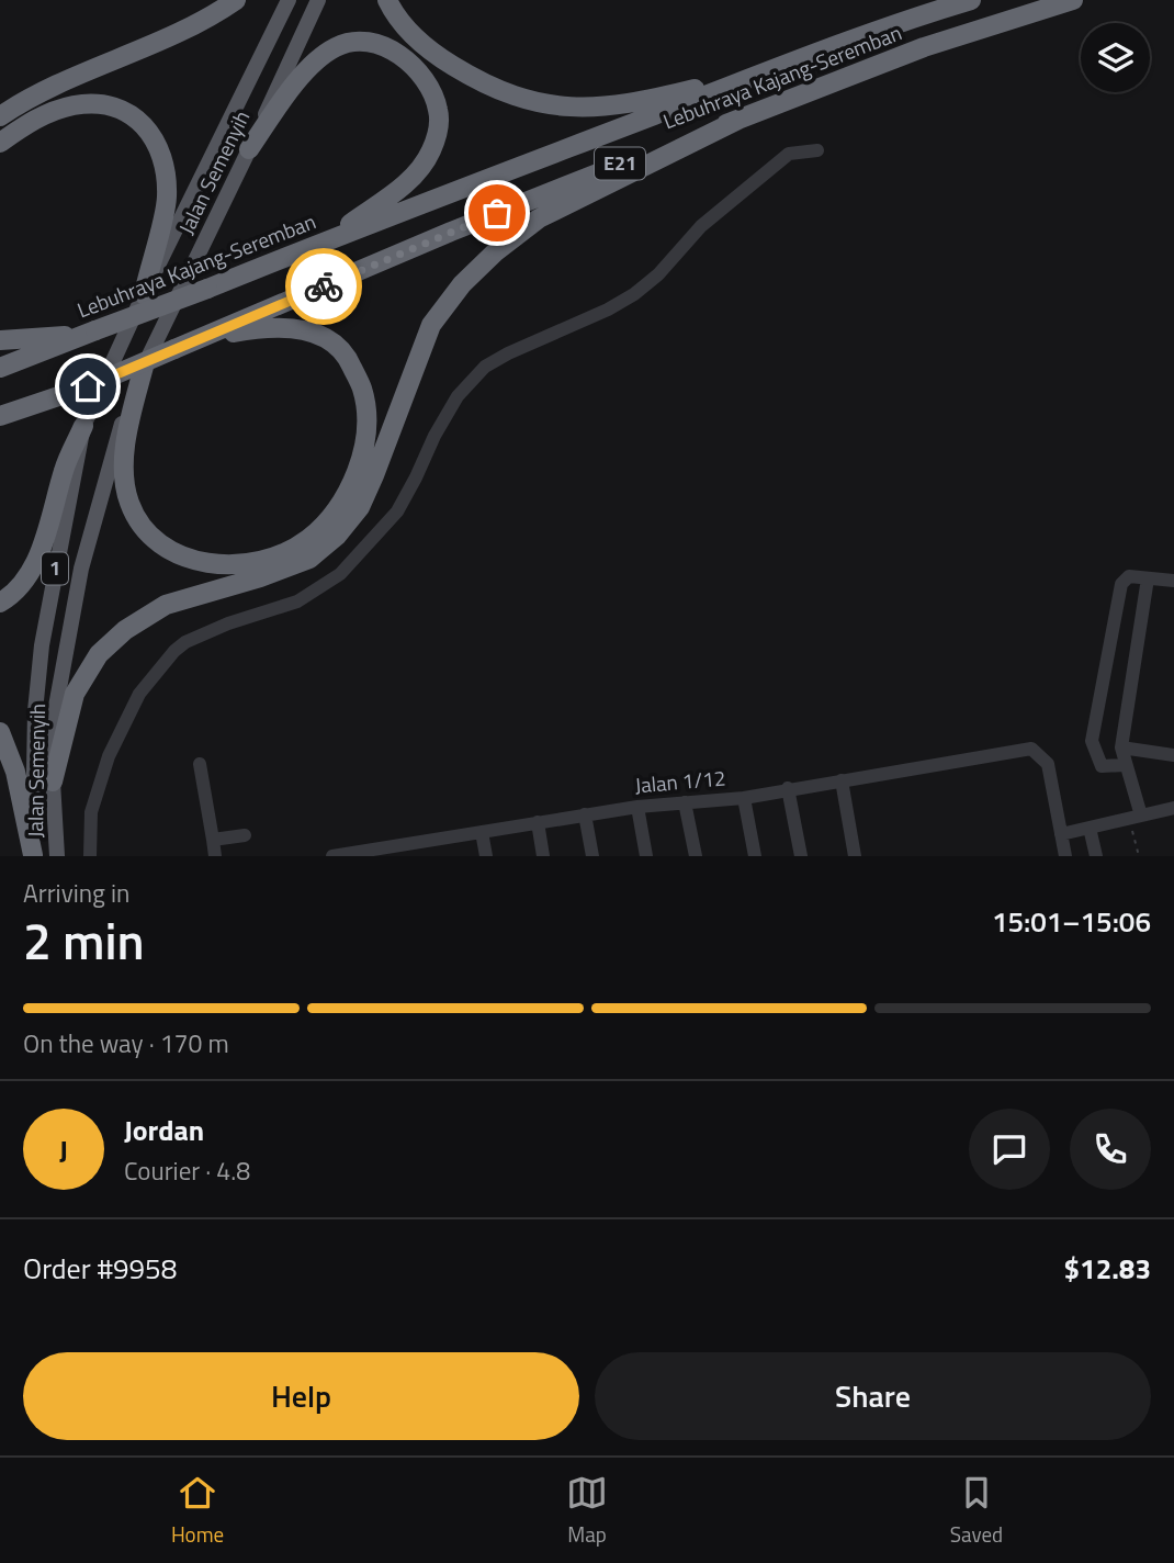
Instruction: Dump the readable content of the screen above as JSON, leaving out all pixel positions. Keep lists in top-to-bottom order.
{
  "streets": {
    "highway": ["Lebuhraya Kajang-Seremban", "E21"],
    "main road": ["Jalan Semenyih", "1"],
    "street": ["Jalan 1/12"]
  },
  "page": {
    "heading": ["2 min", "Arriving in", "15:01–15:06"],
    "panel": [
      "Jordan",
      "Courier · 4.8",
      "Order #9958",
      "$12.83"
    ],
    "bar": "On the way · 170 m",
    "round": "J",
    "buttons": ["Help", "Share"],
    "tabs": ["Home", "Map", "Saved"]
  }
}
